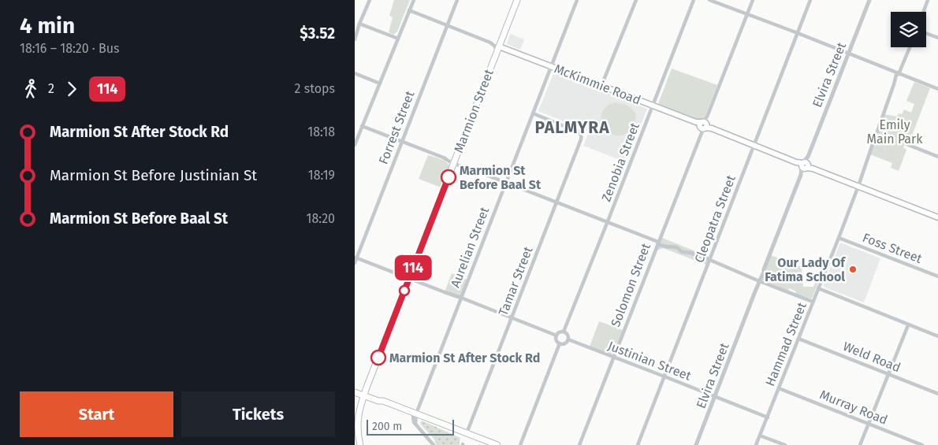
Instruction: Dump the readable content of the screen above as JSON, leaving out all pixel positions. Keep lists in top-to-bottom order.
{
  "streets": {
    "main road": ["McKimmie Road", "Marmion Street"],
    "street": [
      "Elvira Street",
      "Forrest Street",
      "Zenobia Street",
      "Cleopatra Street",
      "Aurelian Street",
      "Foss Street",
      "Tamar Street",
      "Solomon Street",
      "Hammad Street",
      "Weld Road",
      "Justinian Street",
      "Murray Road"
    ]
  },
  "crossings": [
    ["Elvira Street", "McKimmie Road"],
    ["Elvira Street", "Justinian Street"],
    ["McKimmie Road", "Marmion Street"],
    ["McKimmie Road", "Forrest Street"],
    ["McKimmie Road", "Zenobia Street"],
    ["McKimmie Road", "Cleopatra Street"],
    ["McKimmie Road", "Aurelian Street"],
    ["McKimmie Road", "Solomon Street"],
    ["Zenobia Street", "Justinian Street"],
    ["Cleopatra Street", "Justinian Street"],
    ["Aurelian Street", "Tamar Street"],
    ["Foss Street", "Hammad Street"],
    ["Solomon Street", "Justinian Street"],
    ["Hammad Street", "Weld Road"],
    ["Hammad Street", "Justinian Street"],
    ["Hammad Street", "Murray Road"]
  ],
  "districts": ["PALMYRA"],
  "parks": ["Emily Main Park"],
  "places": ["Marmion St Before Baal St", "Our Lady Of Fatima School", "Marmion St After Stock Rd"],
  "lines": ["bus line 114"],
  "scale_bar": "200 m",
  "page": {
    "heading": ["4 min", "18:16 – 18:20 · Bus", "$3.52"],
    "on_map": "114",
    "legs": ["2", "114", "2 stops"],
    "list": [
      {
        "name": "Marmion St After Stock Rd",
        "value": "18:18"
      },
      {
        "name": "Marmion St Before Justinian St",
        "value": "18:19"
      },
      {
        "name": "Marmion St Before Baal St",
        "value": "18:20"
      }
    ],
    "buttons": ["Start", "Tickets"],
    "scale": "200 m"
  }
}
